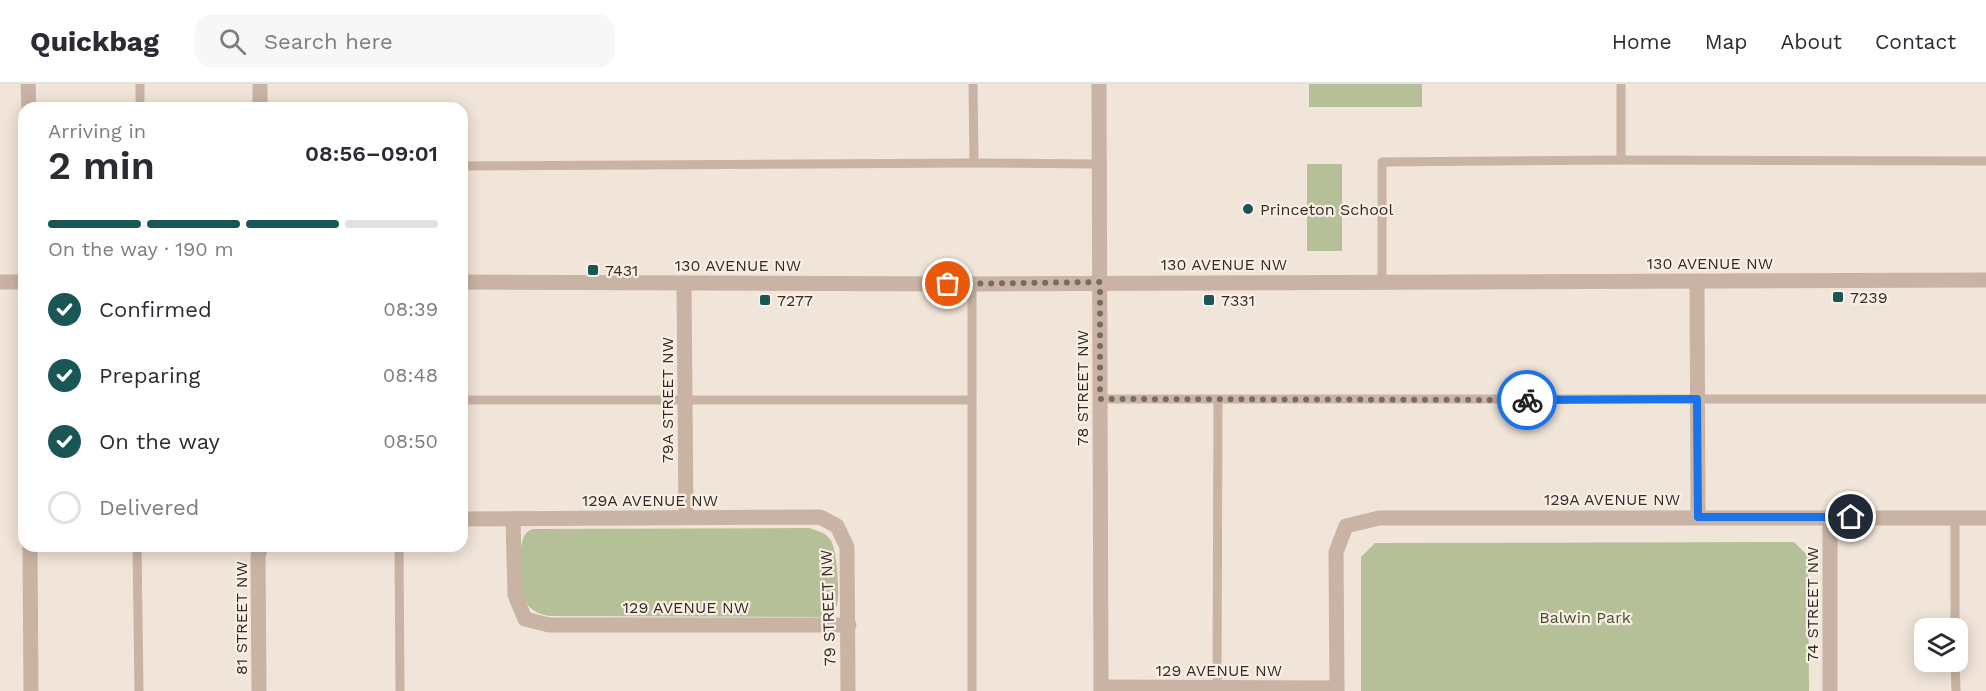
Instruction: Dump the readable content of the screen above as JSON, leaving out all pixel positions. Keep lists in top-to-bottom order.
{
  "streets": {
    "street": [
      "130 AVENUE NW",
      "78 STREET NW",
      "79A STREET NW",
      "129A AVENUE NW",
      "74 STREET NW",
      "129 AVENUE NW",
      "79 STREET NW",
      "81 STREET NW"
    ]
  },
  "crossings": [
    ["130 AVENUE NW", "78 STREET NW"],
    ["130 AVENUE NW", "79A STREET NW"],
    ["78 STREET NW", "129 AVENUE NW"],
    ["79A STREET NW", "129A AVENUE NW"],
    ["129A AVENUE NW", "74 STREET NW"],
    ["129A AVENUE NW", "129 AVENUE NW"],
    ["129A AVENUE NW", "79 STREET NW"],
    ["129 AVENUE NW", "79 STREET NW"]
  ],
  "parks": ["Balwin Park"],
  "places": {
    "other": ["Princeton School"],
    "transit": [
      "7431",
      "7239",
      "7277",
      "7331"
    ]
  },
  "page": {
    "header": "Quickbag",
    "search": "Search here",
    "nav": [
      "Home",
      "Map",
      "About",
      "Contact"
    ],
    "heading": ["2 min", "Arriving in", "08:56–09:01"],
    "bar": "On the way · 190 m",
    "list": [
      ["Confirmed", "08:39"],
      ["Preparing", "08:48"],
      ["On the way", "08:50"],
      "Delivered"
    ]
  }
}
